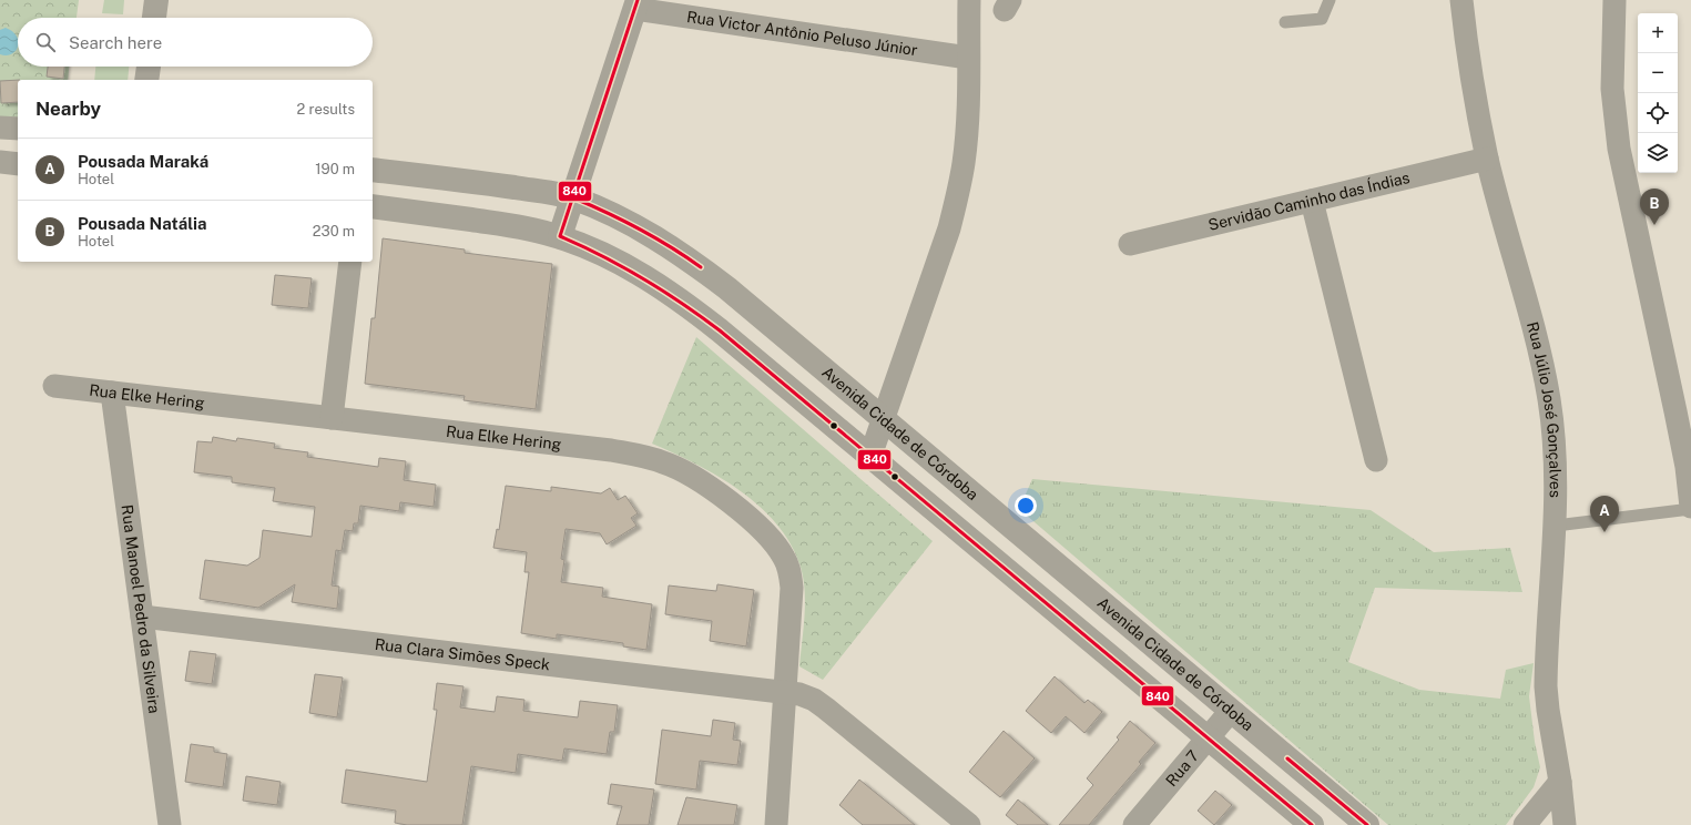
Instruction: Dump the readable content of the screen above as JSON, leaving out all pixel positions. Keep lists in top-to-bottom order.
{
  "streets": {
    "street": [
      "Rua Victor Antônio Peluso Júnior",
      "Servidão Caminho das Índias",
      "Rua Elke Hering",
      "Rua Júlio José Gonçalves",
      "Avenida Cidade de Córdoba",
      "Rua Manoel Pedro da Silveira",
      "Rua Clara Simões Speck",
      "Rua 7"
    ]
  },
  "crossings": [
    ["Servidão Caminho das Índias", "Rua Júlio José Gonçalves"],
    ["Rua Elke Hering", "Rua Manoel Pedro da Silveira"],
    ["Rua Elke Hering", "Rua Clara Simões Speck"],
    ["Avenida Cidade de Córdoba", "Rua 7"],
    ["Rua Manoel Pedro da Silveira", "Rua Clara Simões Speck"]
  ],
  "lines": ["transit line 840"],
  "page": {
    "map_buttons": ["+", "−"],
    "search": "Search here",
    "heading": ["Nearby", "2 results"],
    "list": [
      {
        "mark": "A",
        "name": "Pousada Maraká",
        "note": "Hotel",
        "value": "190 m"
      },
      {
        "mark": "B",
        "name": "Pousada Natália",
        "note": "Hotel",
        "value": "230 m"
      }
    ],
    "pins": ["B", "A"]
  }
}
